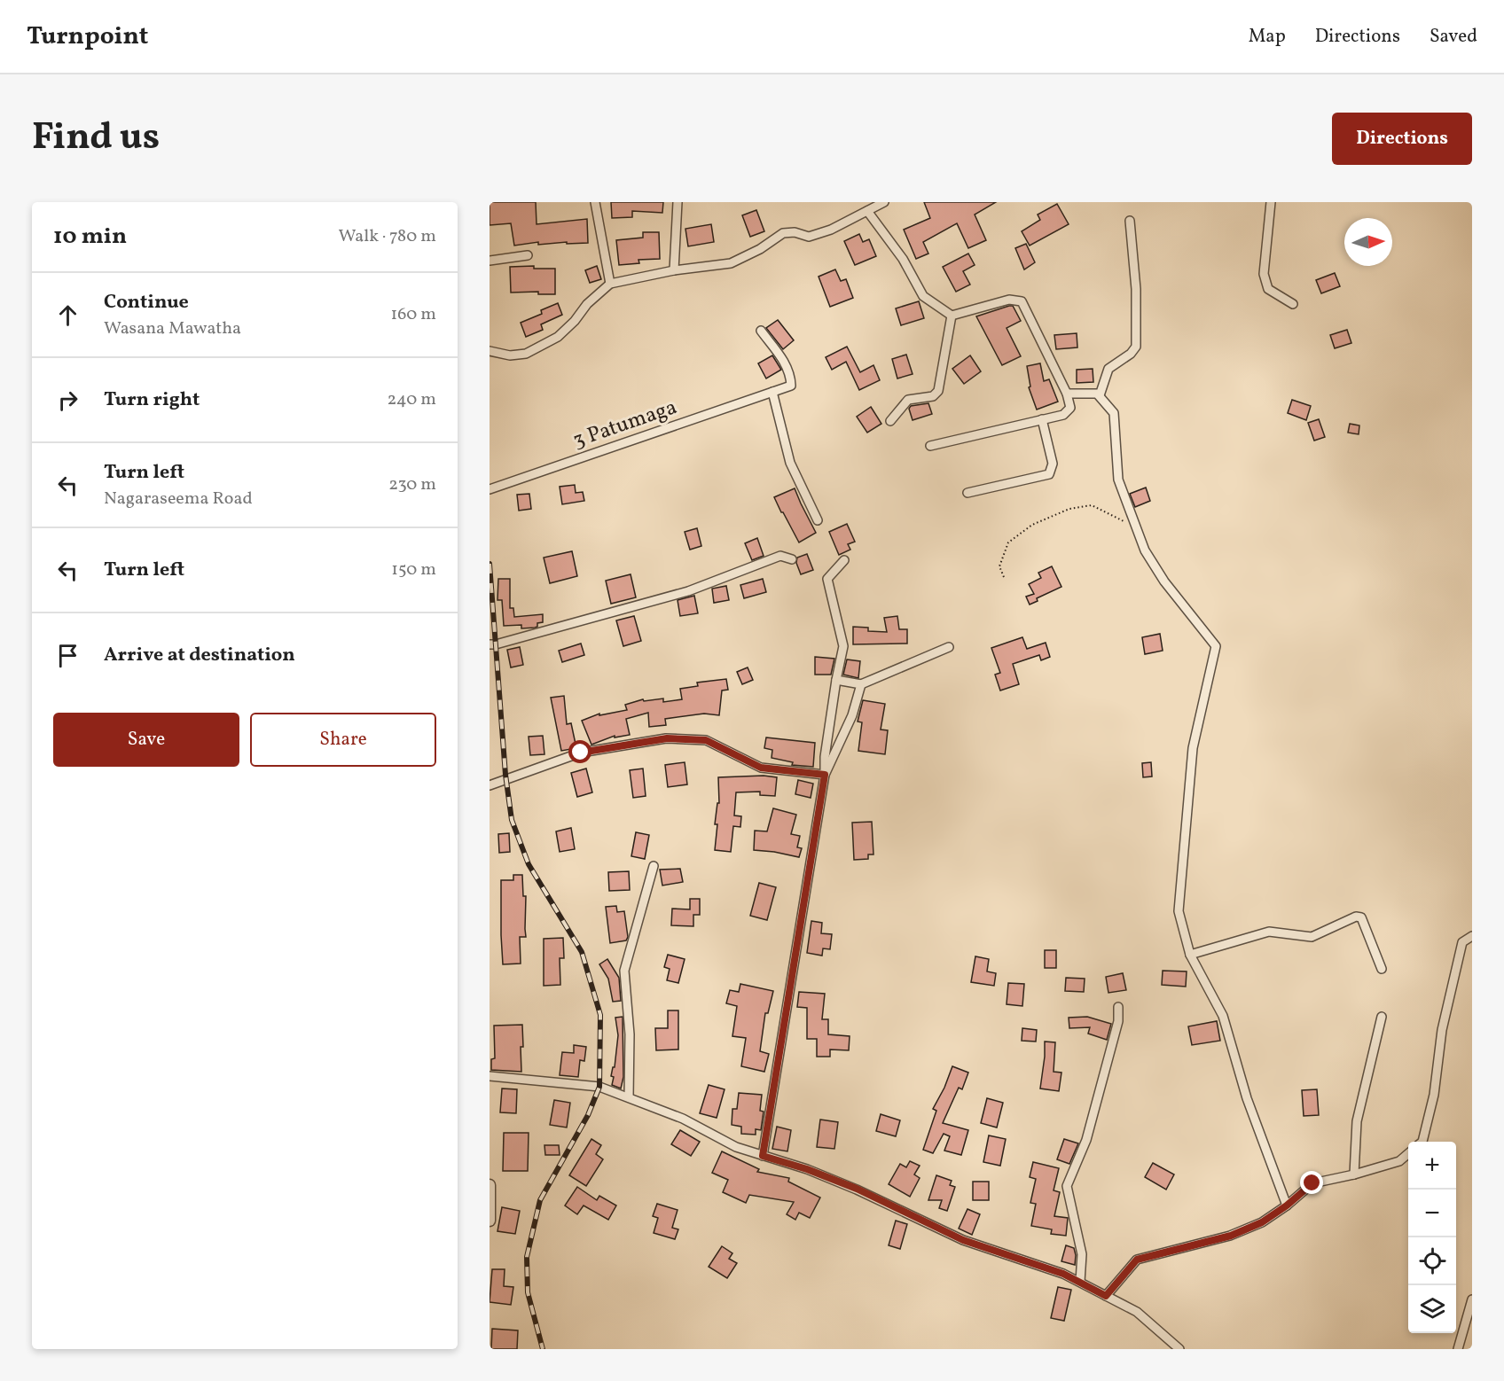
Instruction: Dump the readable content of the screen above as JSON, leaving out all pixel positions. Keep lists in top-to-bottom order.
{
  "streets": {
    "street": ["3 Patumaga"]
  },
  "north": "right",
  "page": {
    "header": "Turnpoint",
    "nav": ["Map", "Directions", "Saved"],
    "title": "Find us",
    "buttons": [
      "Directions",
      ["Save", "Share"]
    ],
    "heading": ["10 min", "Walk · 780 m"],
    "list": [
      ["Continue", "Wasana Mawatha", "160 m"],
      ["Turn right", "240 m"],
      ["Turn left", "Nagaraseema Road", "230 m"],
      ["Turn left", "150 m"],
      "Arrive at destination"
    ],
    "map_buttons": ["+", "−"]
  }
}
